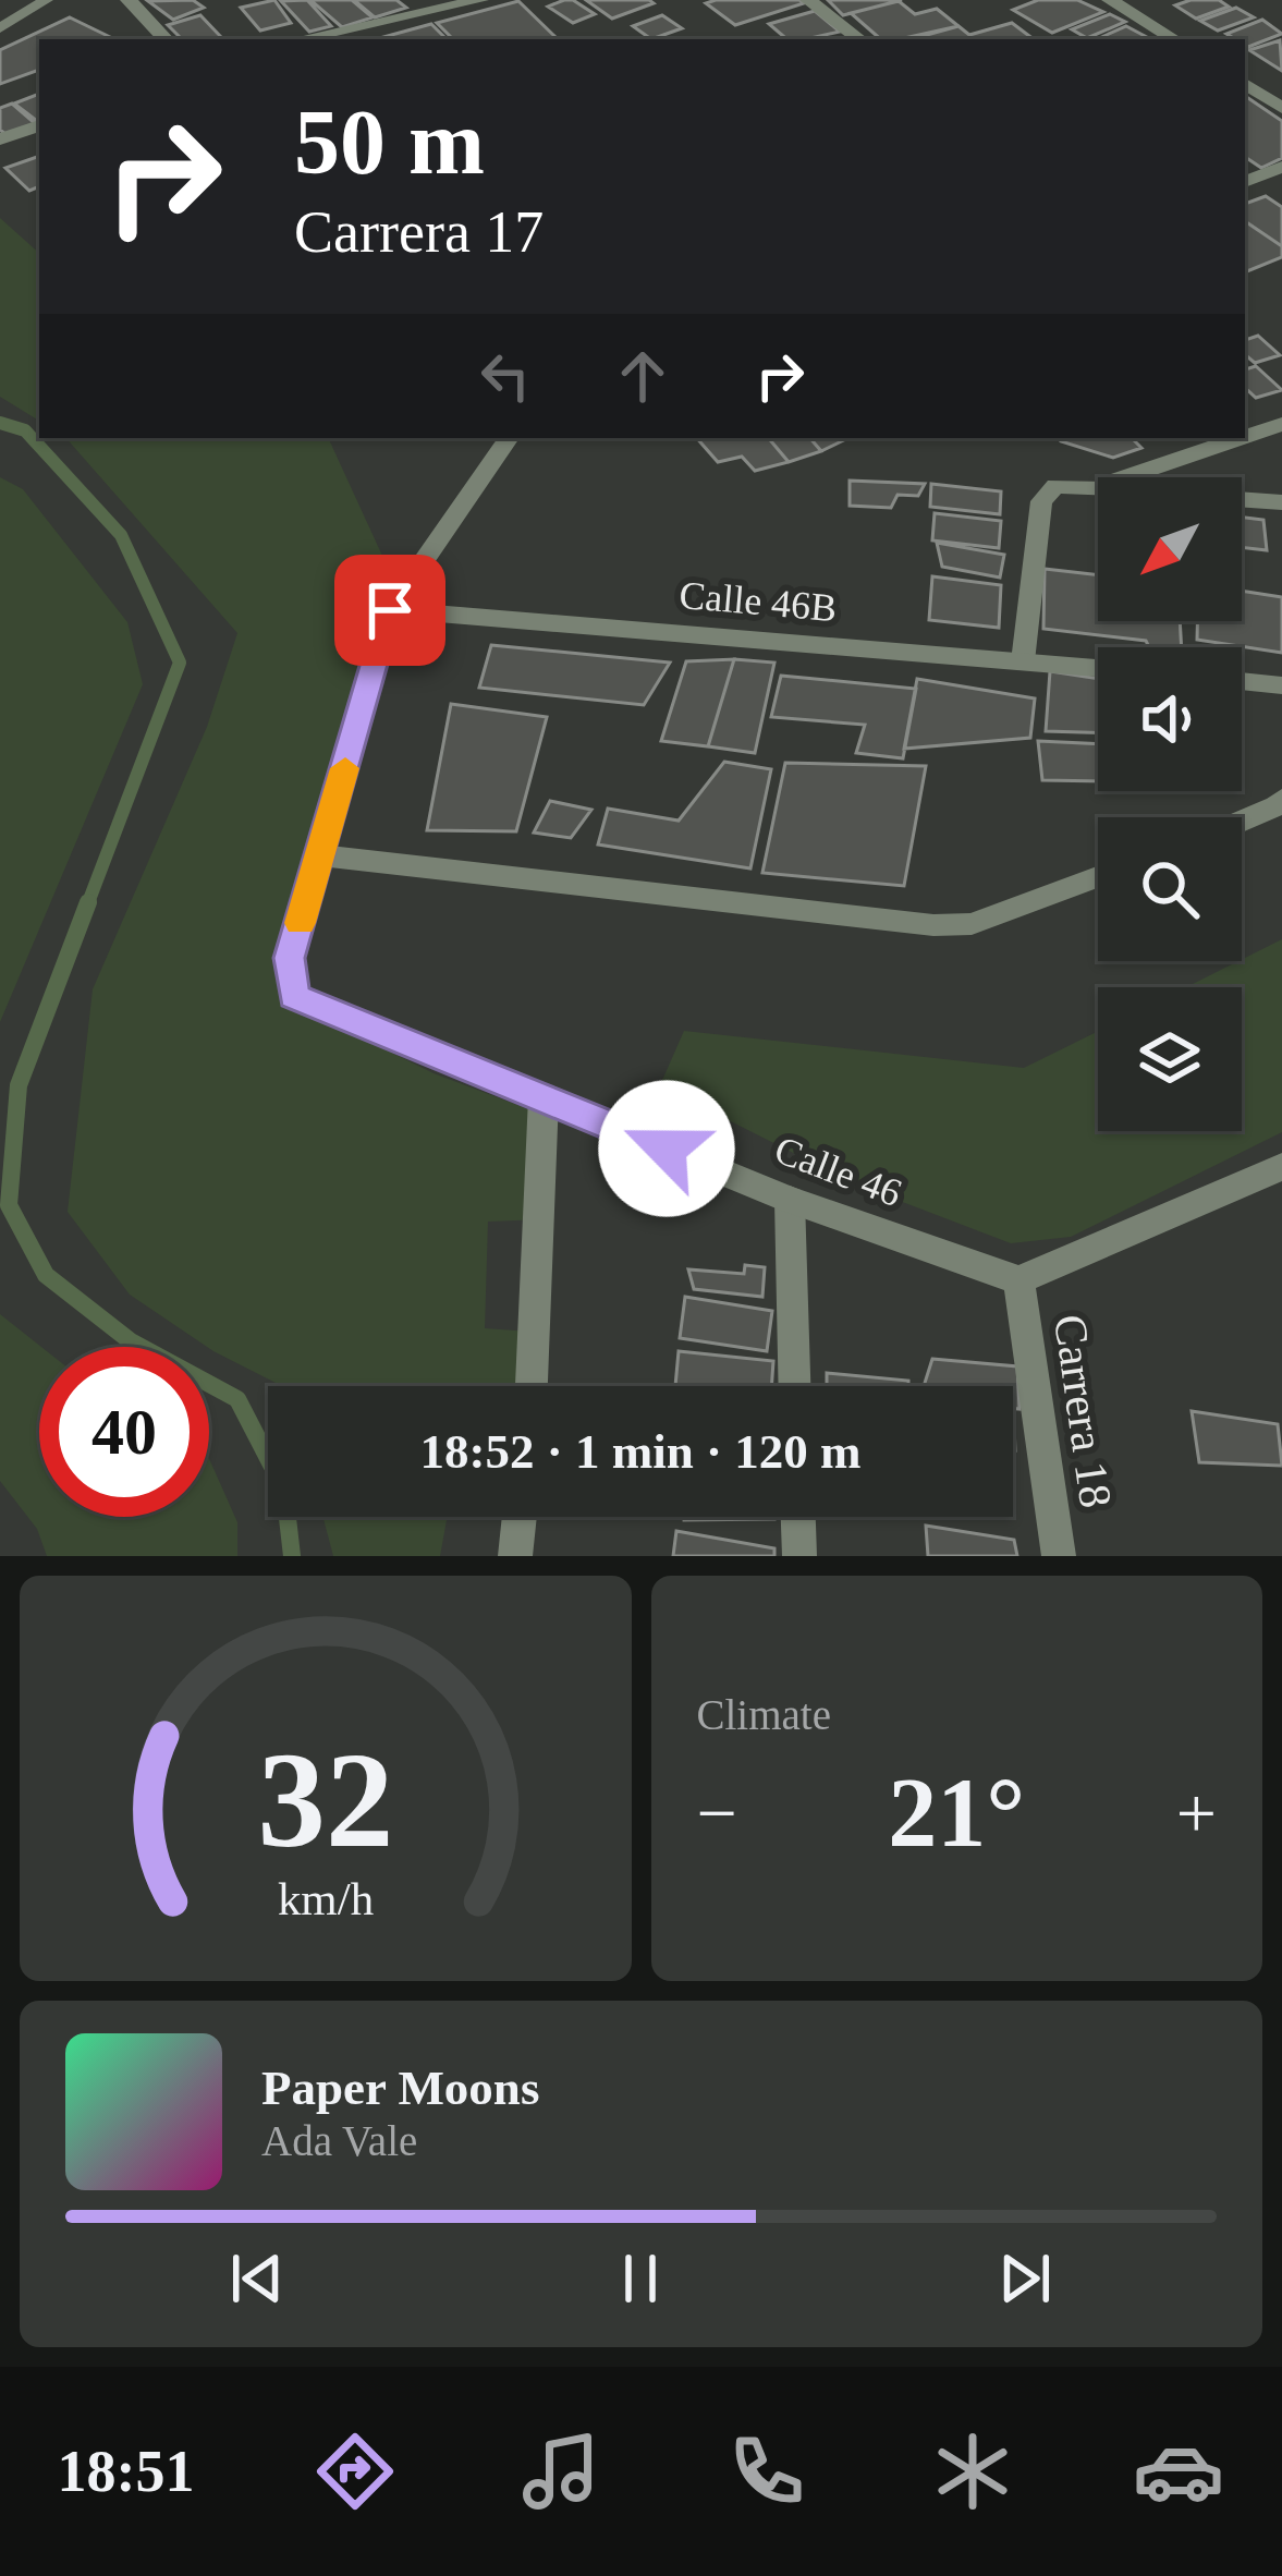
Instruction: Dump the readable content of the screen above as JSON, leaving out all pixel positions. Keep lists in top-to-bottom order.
{
  "streets": {
    "street": ["Calle 46B", "Calle 46", "Carrera 18"]
  },
  "crossings": [
    ["Calle 46", "Carrera 18"]
  ],
  "north": "bottom left",
  "page": {
    "turn": ["50 m", "Carrera 17"],
    "limit": "40",
    "trip": "18:52 · 1 min · 120 m",
    "tile": "Climate",
    "heat": ["−", "21°", "+"],
    "song": ["Paper Moons", "Ada Vale"],
    "tabs": "18:51",
    "gauge": ["32", "km/h"]
  }
}
